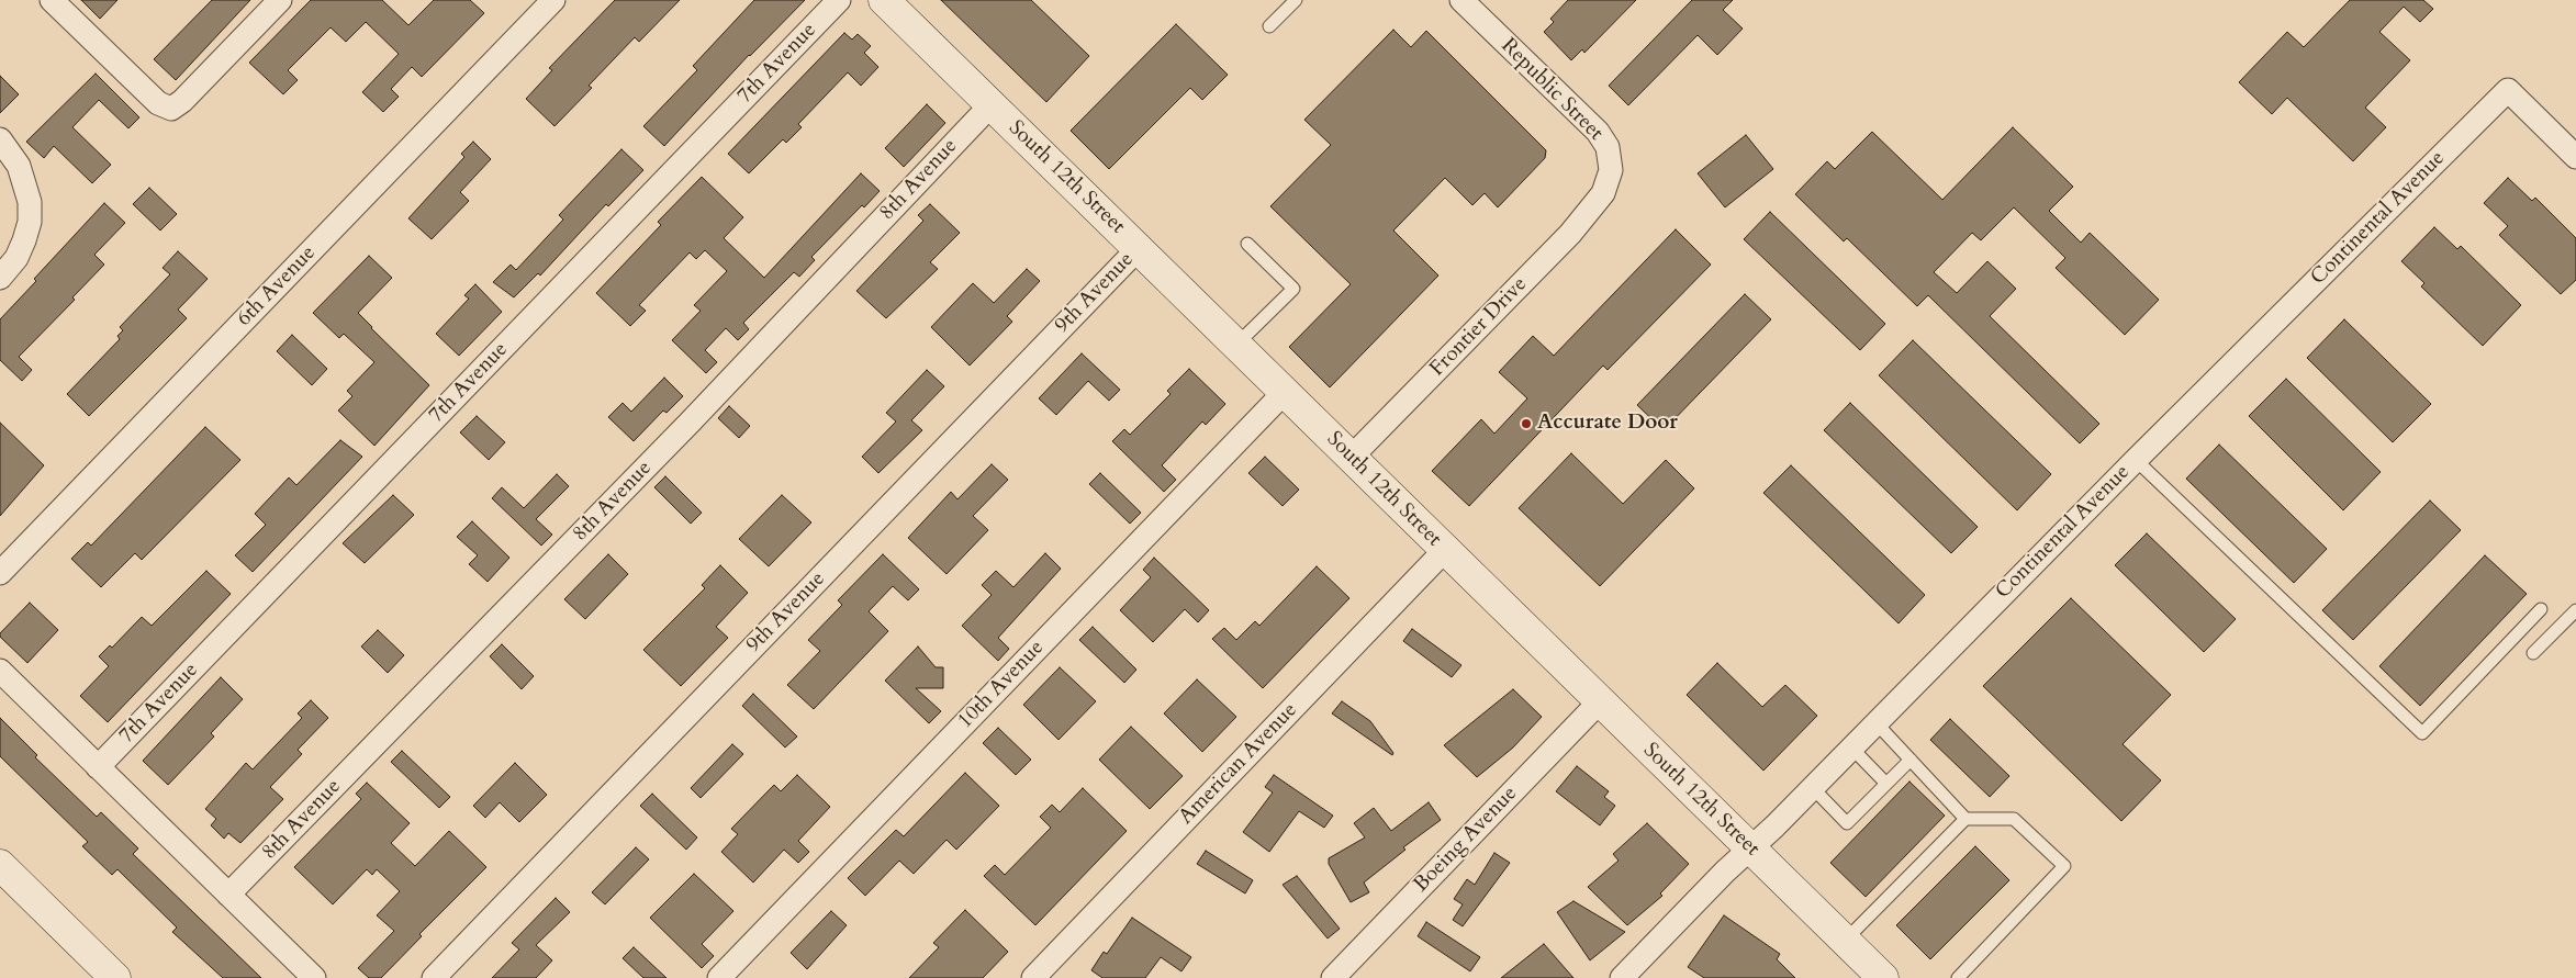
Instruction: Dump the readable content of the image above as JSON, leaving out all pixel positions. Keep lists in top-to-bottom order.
{
  "streets": {
    "street": [
      "7th Avenue",
      "Republic Street",
      "South 12th Street",
      "8th Avenue",
      "Continental Avenue",
      "6th Avenue",
      "9th Avenue",
      "Frontier Drive",
      "10th Avenue",
      "American Avenue",
      "Boeing Avenue"
    ]
  },
  "crossings": [
    ["Republic Street", "Frontier Drive"],
    ["South 12th Street", "8th Avenue"],
    ["South 12th Street", "Continental Avenue"],
    ["South 12th Street", "9th Avenue"],
    ["South 12th Street", "Frontier Drive"],
    ["South 12th Street", "10th Avenue"],
    ["South 12th Street", "American Avenue"],
    ["South 12th Street", "Boeing Avenue"]
  ],
  "places": ["Accurate Door"]
}
